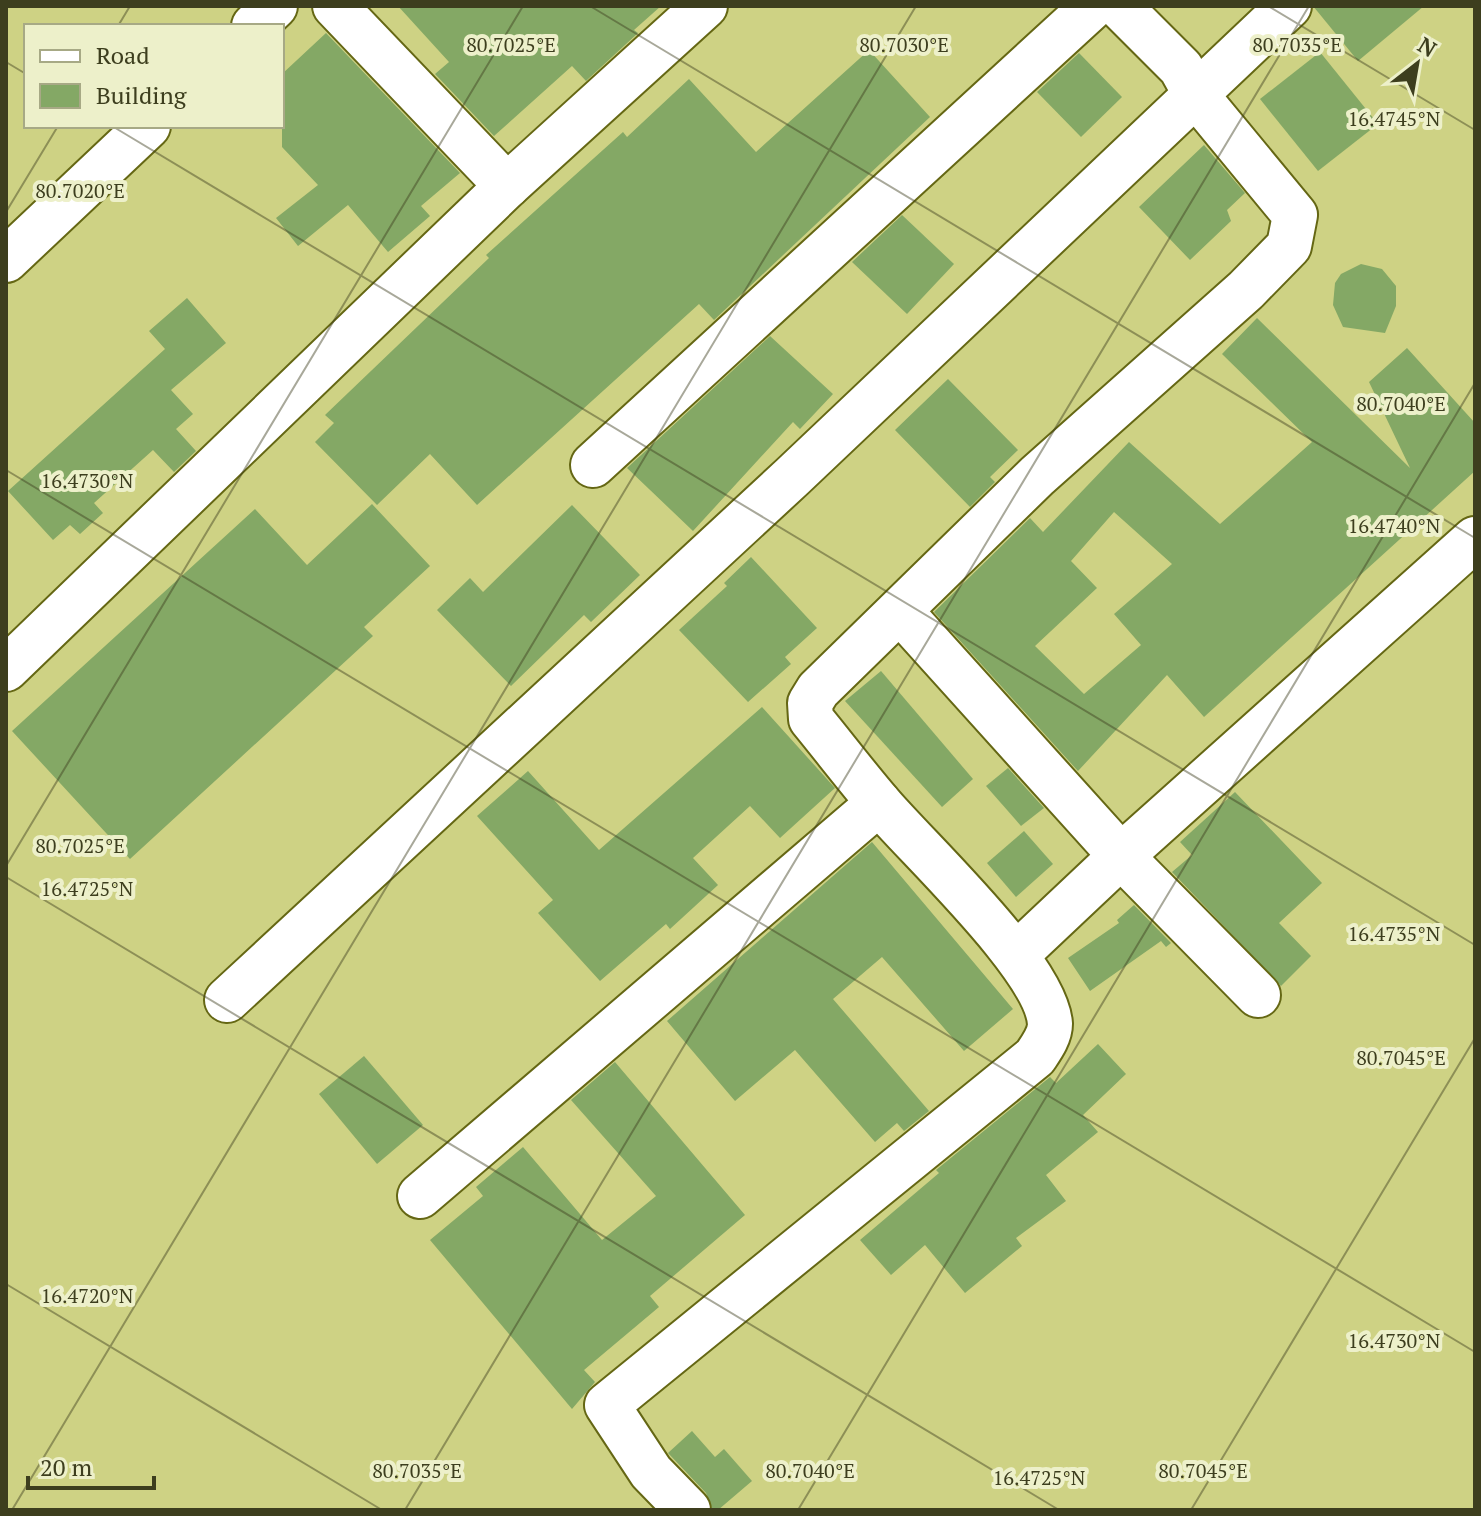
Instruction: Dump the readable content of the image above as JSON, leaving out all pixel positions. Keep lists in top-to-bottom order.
{
  "legend": ["Road", "Building"],
  "scale_bar": "20 m",
  "north": "top right",
  "coordinates": [
    "80.7025°E",
    "80.7030°E",
    "80.7035°E",
    "16.4745°N",
    "80.7020°E",
    "80.7040°E",
    "16.4730°N",
    "16.4740°N",
    "16.4725°N",
    "16.4735°N",
    "80.7045°E",
    "16.4720°N"
  ]
}
